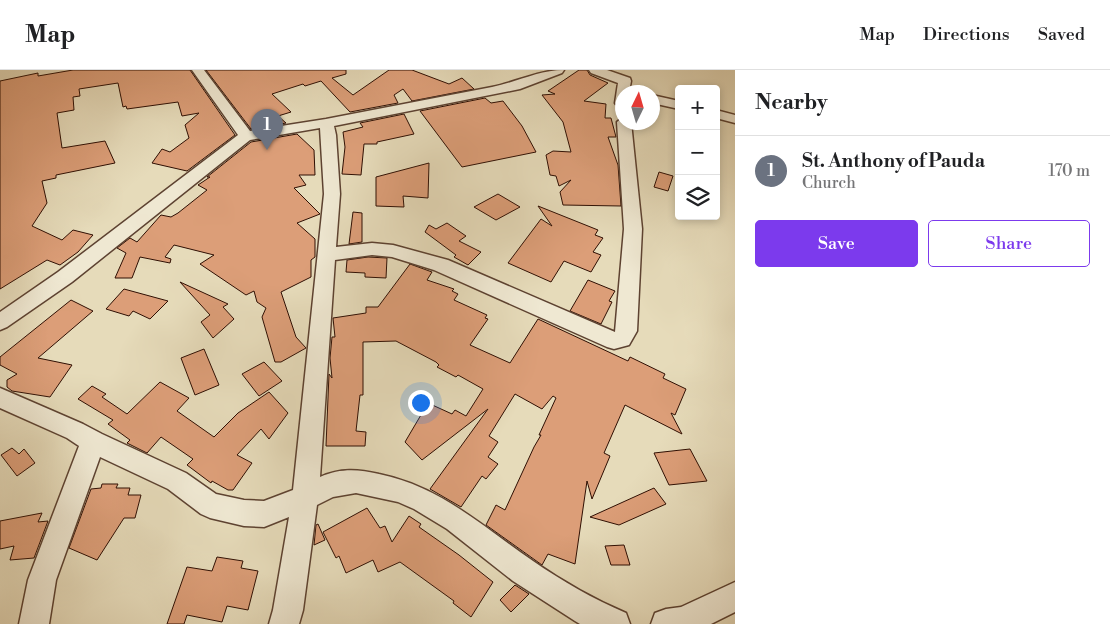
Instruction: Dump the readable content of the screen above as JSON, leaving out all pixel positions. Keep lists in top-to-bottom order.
{
  "north": "top",
  "page": {
    "header": "Map",
    "nav": ["Map", "Directions", "Saved"],
    "heading": "Nearby",
    "map_buttons": ["+", "−"],
    "pins": "1",
    "list": [
      {
        "mark": "1",
        "name": "St. Anthony of Pauda",
        "note": "Church",
        "value": "170 m"
      }
    ],
    "buttons": ["Save", "Share"]
  }
}
